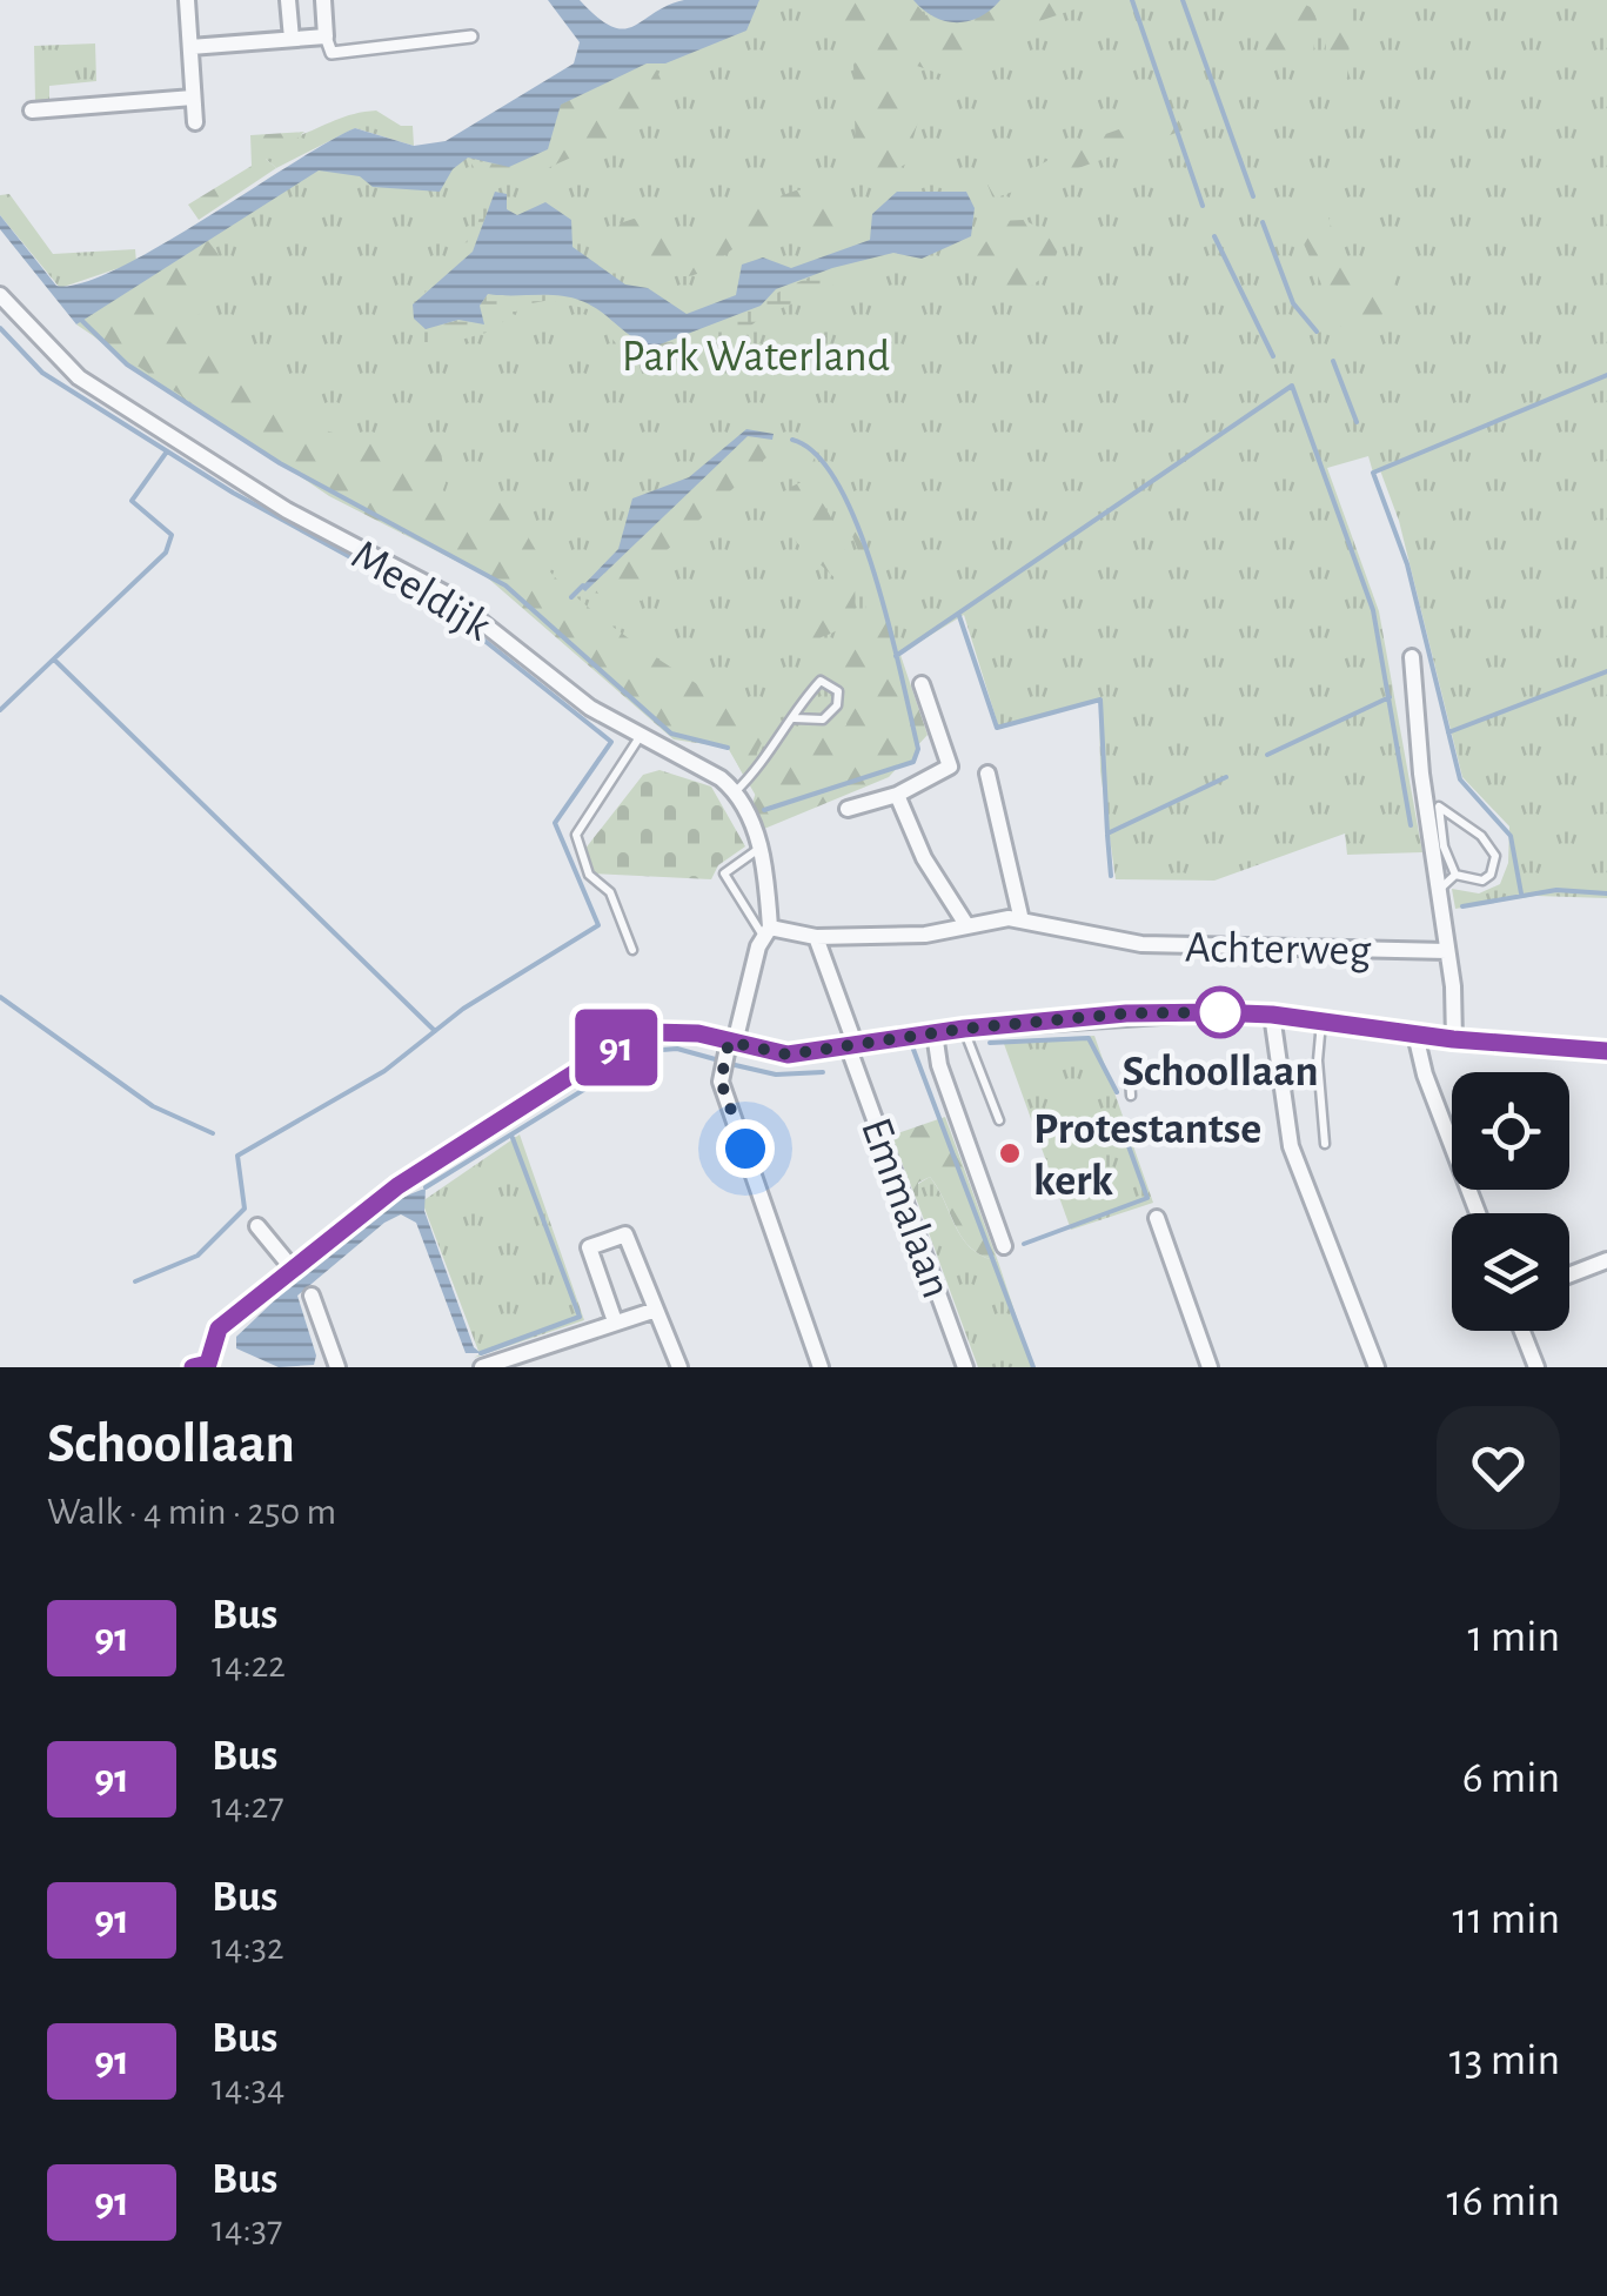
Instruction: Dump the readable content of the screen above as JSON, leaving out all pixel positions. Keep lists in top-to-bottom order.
{
  "streets": {
    "street": ["Meeldijk", "Achterweg", "Emmalaan"]
  },
  "crossings": [
    ["Achterweg", "Emmalaan"]
  ],
  "parks": ["Park Waterland"],
  "places": ["Schoollaan", "Protestantse kerk"],
  "lines": ["bus line 91"],
  "page": {
    "on_map": "91",
    "heading": ["Schoollaan", "Walk · 4 min · 250 m"],
    "list": [
      {
        "mark": "91",
        "name": "Bus",
        "note": "14:22",
        "value": "1 min"
      },
      {
        "mark": "91",
        "name": "Bus",
        "note": "14:27",
        "value": "6 min"
      },
      {
        "mark": "91",
        "name": "Bus",
        "note": "14:32",
        "value": "11 min"
      },
      {
        "mark": "91",
        "name": "Bus",
        "note": "14:34",
        "value": "13 min"
      },
      {
        "mark": "91",
        "name": "Bus",
        "note": "14:37",
        "value": "16 min"
      }
    ]
  }
}
